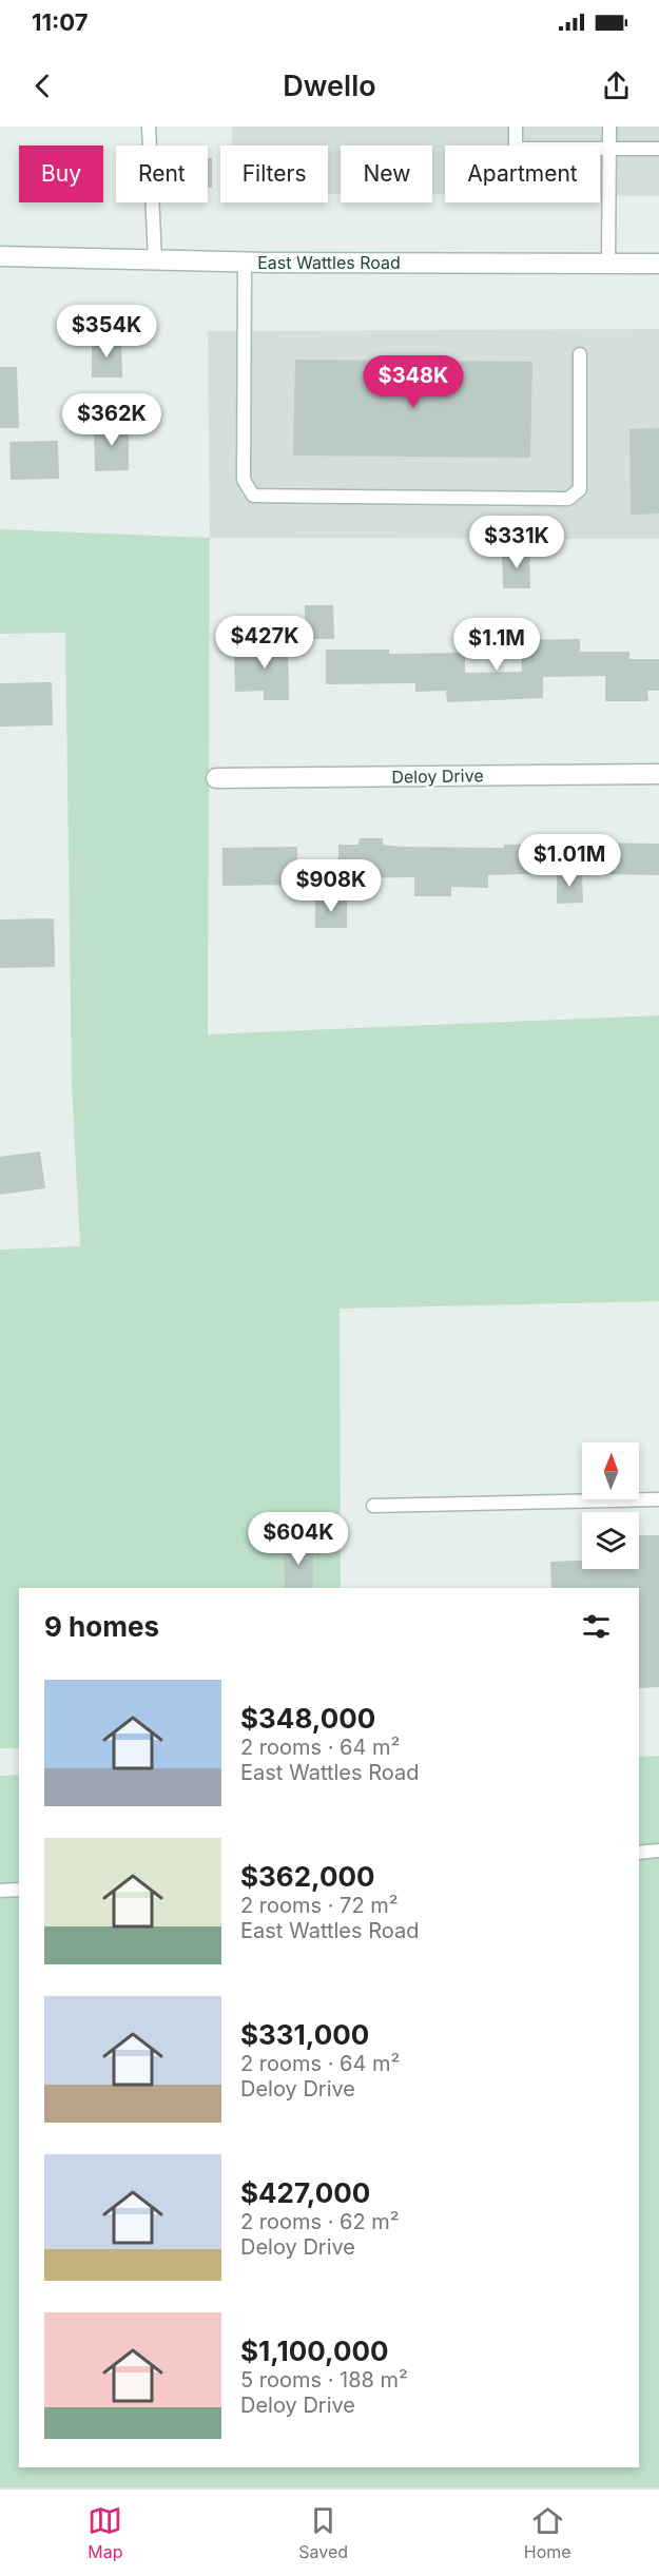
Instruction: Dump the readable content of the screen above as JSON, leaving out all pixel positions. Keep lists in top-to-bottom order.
{
  "streets": {
    "main road": ["East Wattles Road", "Deloy Drive"]
  },
  "north": "top",
  "page": {
    "status": "11:07",
    "header": "Dwello",
    "chip": [
      "Buy",
      "Rent",
      "Filters",
      "New",
      "Apartment"
    ],
    "price": [
      "$354K",
      "$348K",
      "$362K",
      "$331K",
      "$427K",
      "$1.1M",
      "$1.01M",
      "$908K",
      "$604K"
    ],
    "heading": "9 homes",
    "list": [
      {
        "name": "$348,000",
        "note": "2 rooms · 64 m² · East Wattles Road"
      },
      {
        "name": "$362,000",
        "note": "2 rooms · 72 m² · East Wattles Road"
      },
      {
        "name": "$331,000",
        "note": "2 rooms · 64 m² · Deloy Drive"
      },
      {
        "name": "$427,000",
        "note": "2 rooms · 62 m² · Deloy Drive"
      },
      {
        "name": "$1,100,000",
        "note": "5 rooms · 188 m² · Deloy Drive"
      }
    ],
    "tabs": ["Map", "Saved", "Home"]
  }
}
